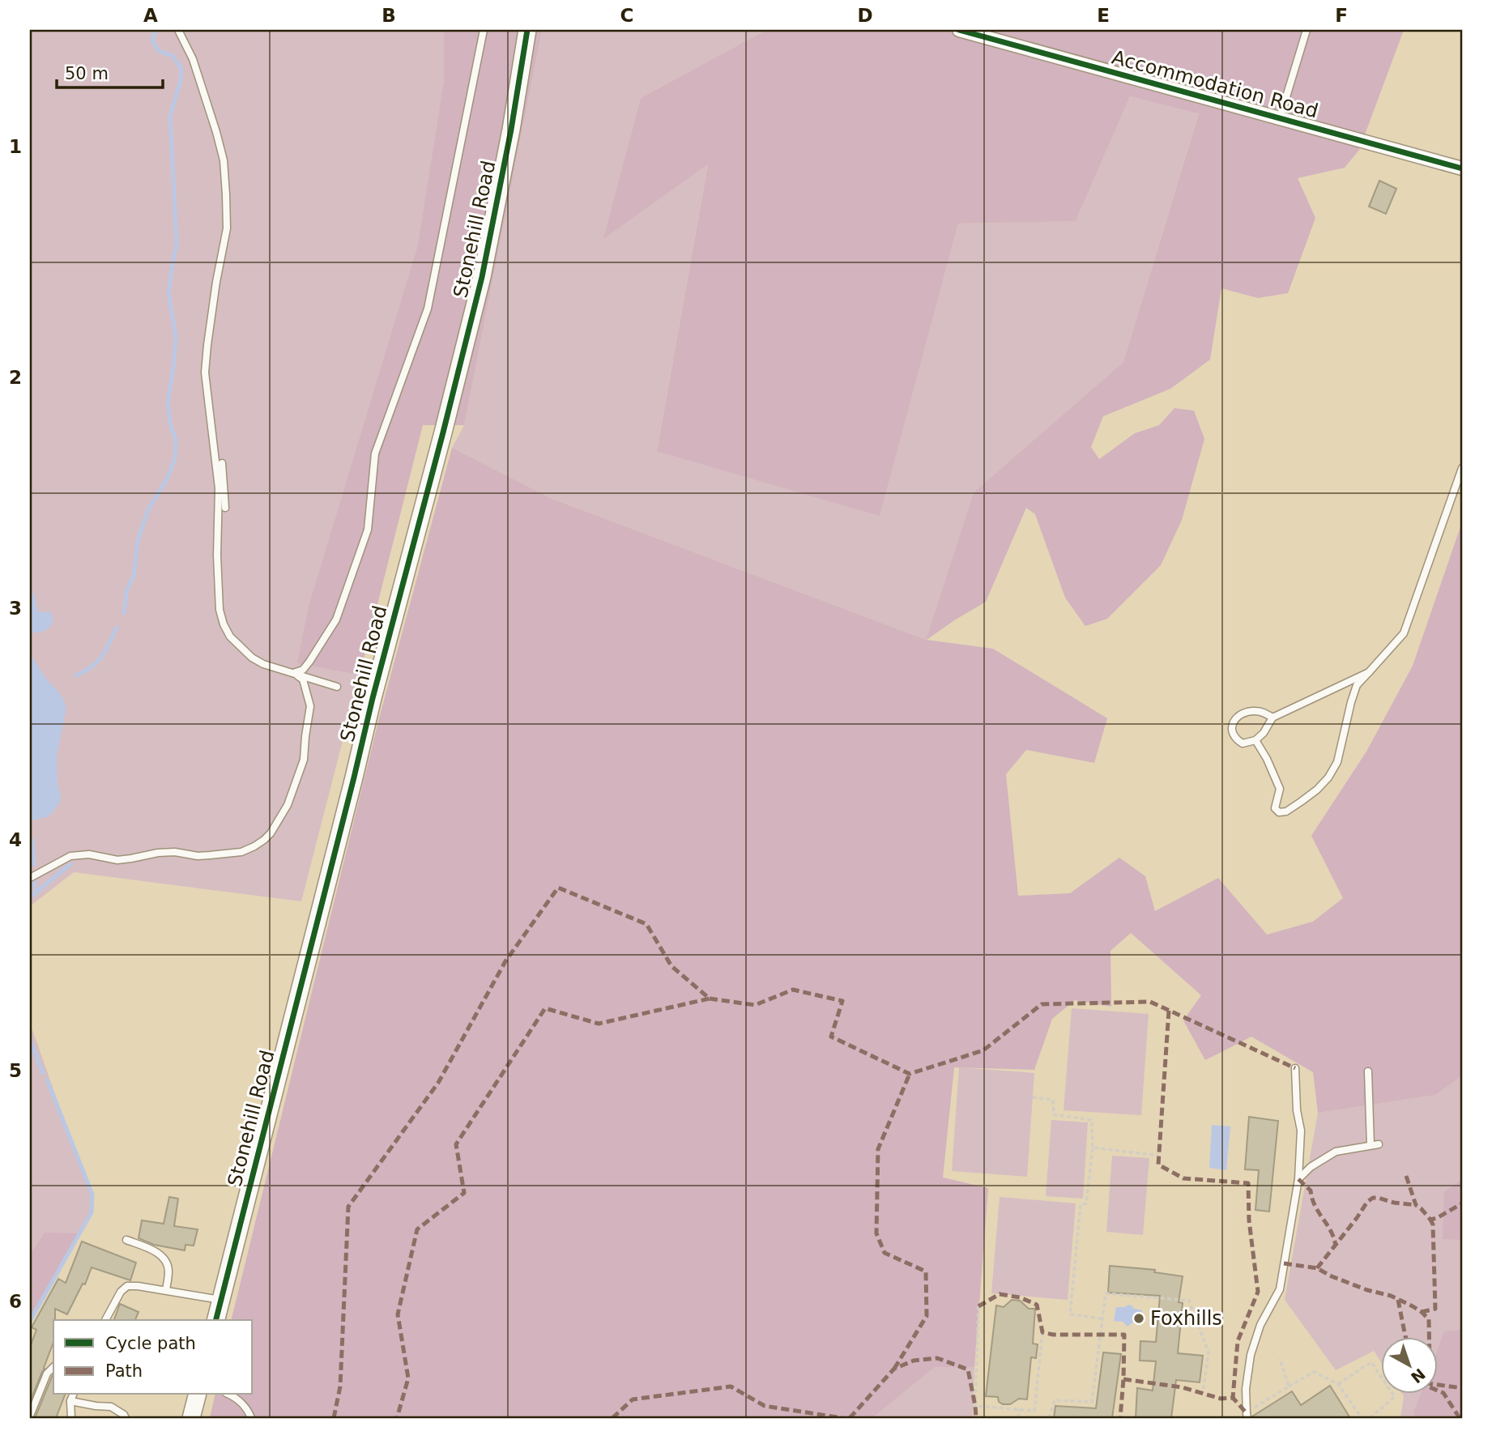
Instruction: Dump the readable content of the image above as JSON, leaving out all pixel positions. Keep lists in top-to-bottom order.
{
  "streets": {
    "street": ["Accommodation Road", "Stonehill Road"]
  },
  "places": ["Foxhills"],
  "legend": ["Cycle path", "Path"],
  "scale_bar": "50 m",
  "north": "bottom right",
  "grid": {
    "columns": [
      "A",
      "B",
      "C",
      "D",
      "E",
      "F"
    ],
    "rows": [
      "1",
      "2",
      "3",
      "4",
      "5",
      "6"
    ]
  }
}
